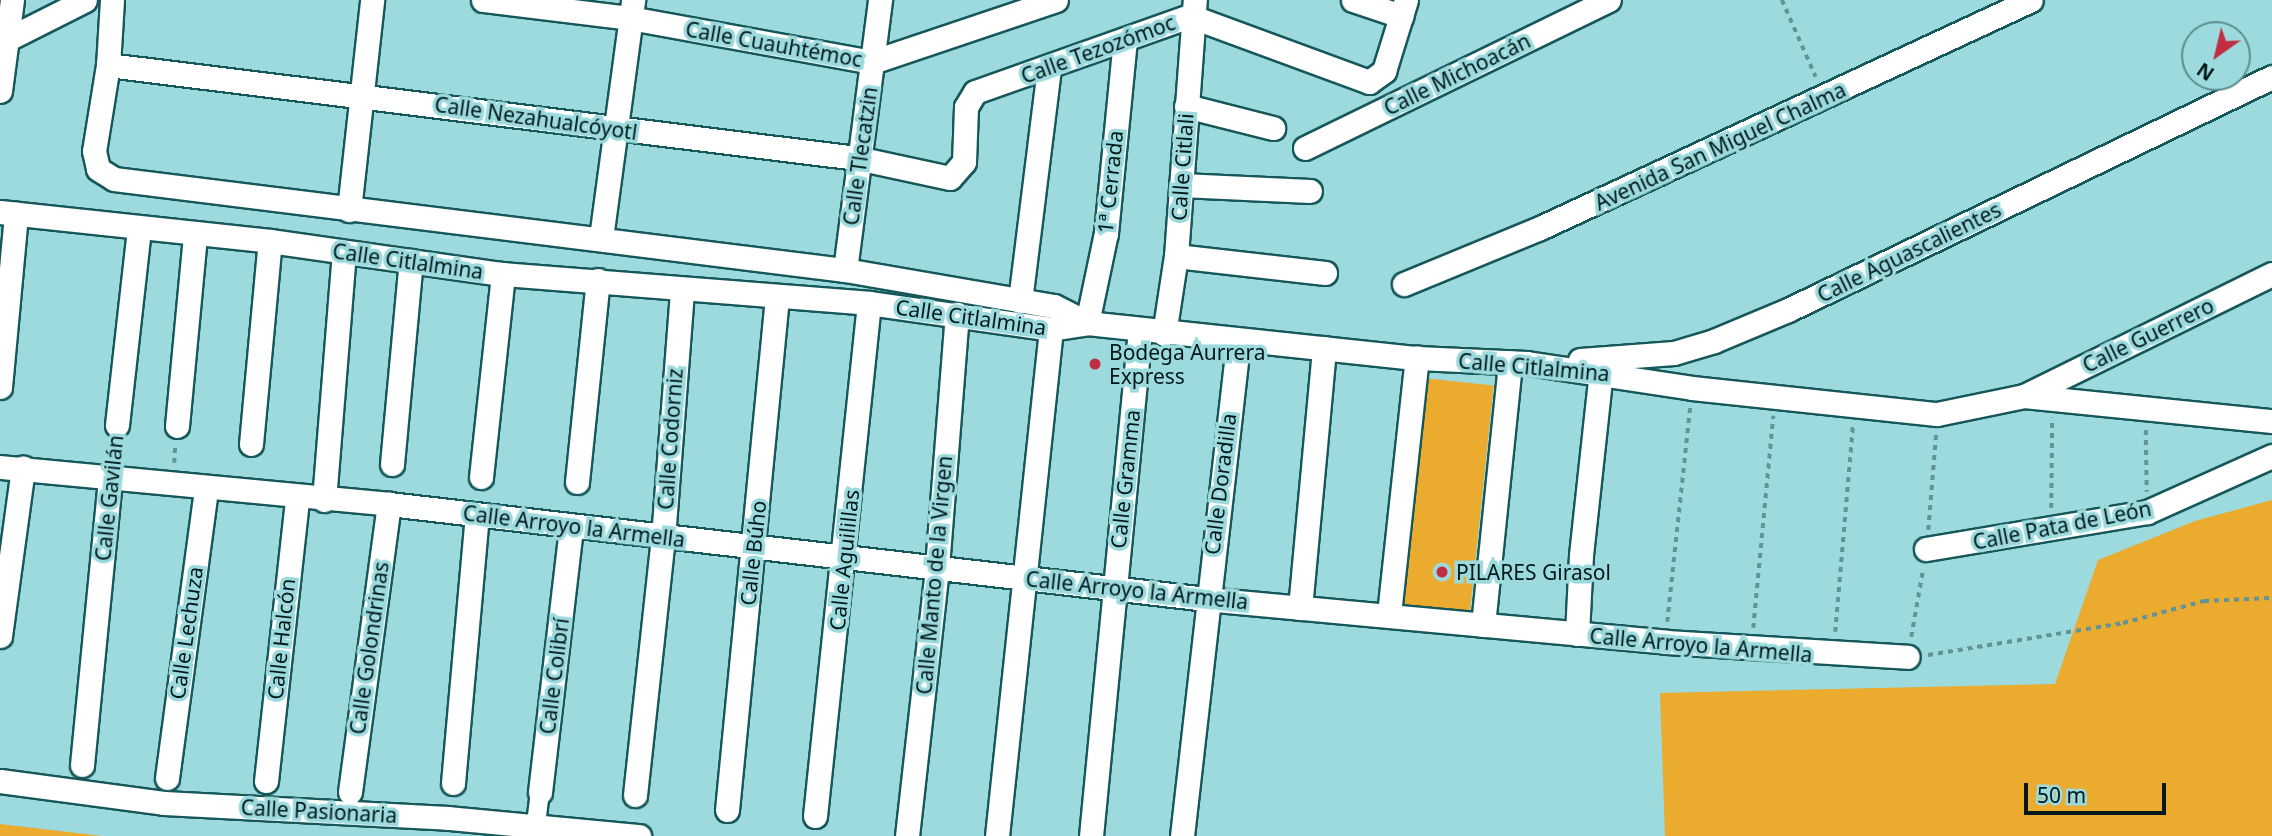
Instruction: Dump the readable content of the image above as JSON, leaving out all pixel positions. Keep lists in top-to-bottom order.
{
  "streets": {
    "street": [
      "Calle Cuauhtémoc",
      "Calle Tezozómoc",
      "Calle Michoacán",
      "Calle Nezahualcóyotl",
      "Avenida San Miguel Chalma",
      "Calle Tlecatzin",
      "Calle Citlali",
      "1ª Cerrada",
      "Calle Aguascalientes",
      "Calle Citlalmina",
      "Calle Guerrero",
      "Calle Codorniz",
      "Calle Gramma",
      "Calle Doradilla",
      "Calle Gavilán",
      "Calle Pata de León",
      "Calle Arroyo la Armella",
      "Calle Búho",
      "Calle Aguilillas",
      "Calle Manto de la Virgen",
      "Calle Lechuza",
      "Calle Halcón",
      "Calle Golondrinas",
      "Calle Colibrí",
      "Calle Pasionaria"
    ]
  },
  "crossings": [
    ["Calle Cuauhtémoc", "Calle Tlecatzin"],
    ["Calle Tezozómoc", "Calle Nezahualcóyotl"],
    ["Calle Tezozómoc", "Calle Citlali"],
    ["Calle Tezozómoc", "1ª Cerrada"],
    ["Calle Nezahualcóyotl", "Calle Tlecatzin"],
    ["Calle Citlali", "Calle Citlalmina"],
    ["1ª Cerrada", "Calle Citlalmina"],
    ["Calle Aguascalientes", "Calle Citlalmina"],
    ["Calle Citlalmina", "Calle Guerrero"],
    ["Calle Citlalmina", "Calle Codorniz"],
    ["Calle Citlalmina", "Calle Gramma"],
    ["Calle Citlalmina", "Calle Doradilla"],
    ["Calle Citlalmina", "Calle Gavilán"],
    ["Calle Citlalmina", "Calle Búho"],
    ["Calle Citlalmina", "Calle Aguilillas"],
    ["Calle Citlalmina", "Calle Manto de la Virgen"],
    ["Calle Codorniz", "Calle Arroyo la Armella"],
    ["Calle Gramma", "Calle Arroyo la Armella"],
    ["Calle Doradilla", "Calle Arroyo la Armella"],
    ["Calle Gavilán", "Calle Arroyo la Armella"],
    ["Calle Arroyo la Armella", "Calle Búho"],
    ["Calle Arroyo la Armella", "Calle Aguilillas"],
    ["Calle Arroyo la Armella", "Calle Manto de la Virgen"],
    ["Calle Arroyo la Armella", "Calle Lechuza"],
    ["Calle Arroyo la Armella", "Calle Halcón"],
    ["Calle Arroyo la Armella", "Calle Golondrinas"],
    ["Calle Arroyo la Armella", "Calle Colibrí"],
    ["Calle Colibrí", "Calle Pasionaria"]
  ],
  "places": ["Bodega Aurrera Express", "PILARES Girasol"],
  "scale_bar": "50 m",
  "north": "bottom left"
}
